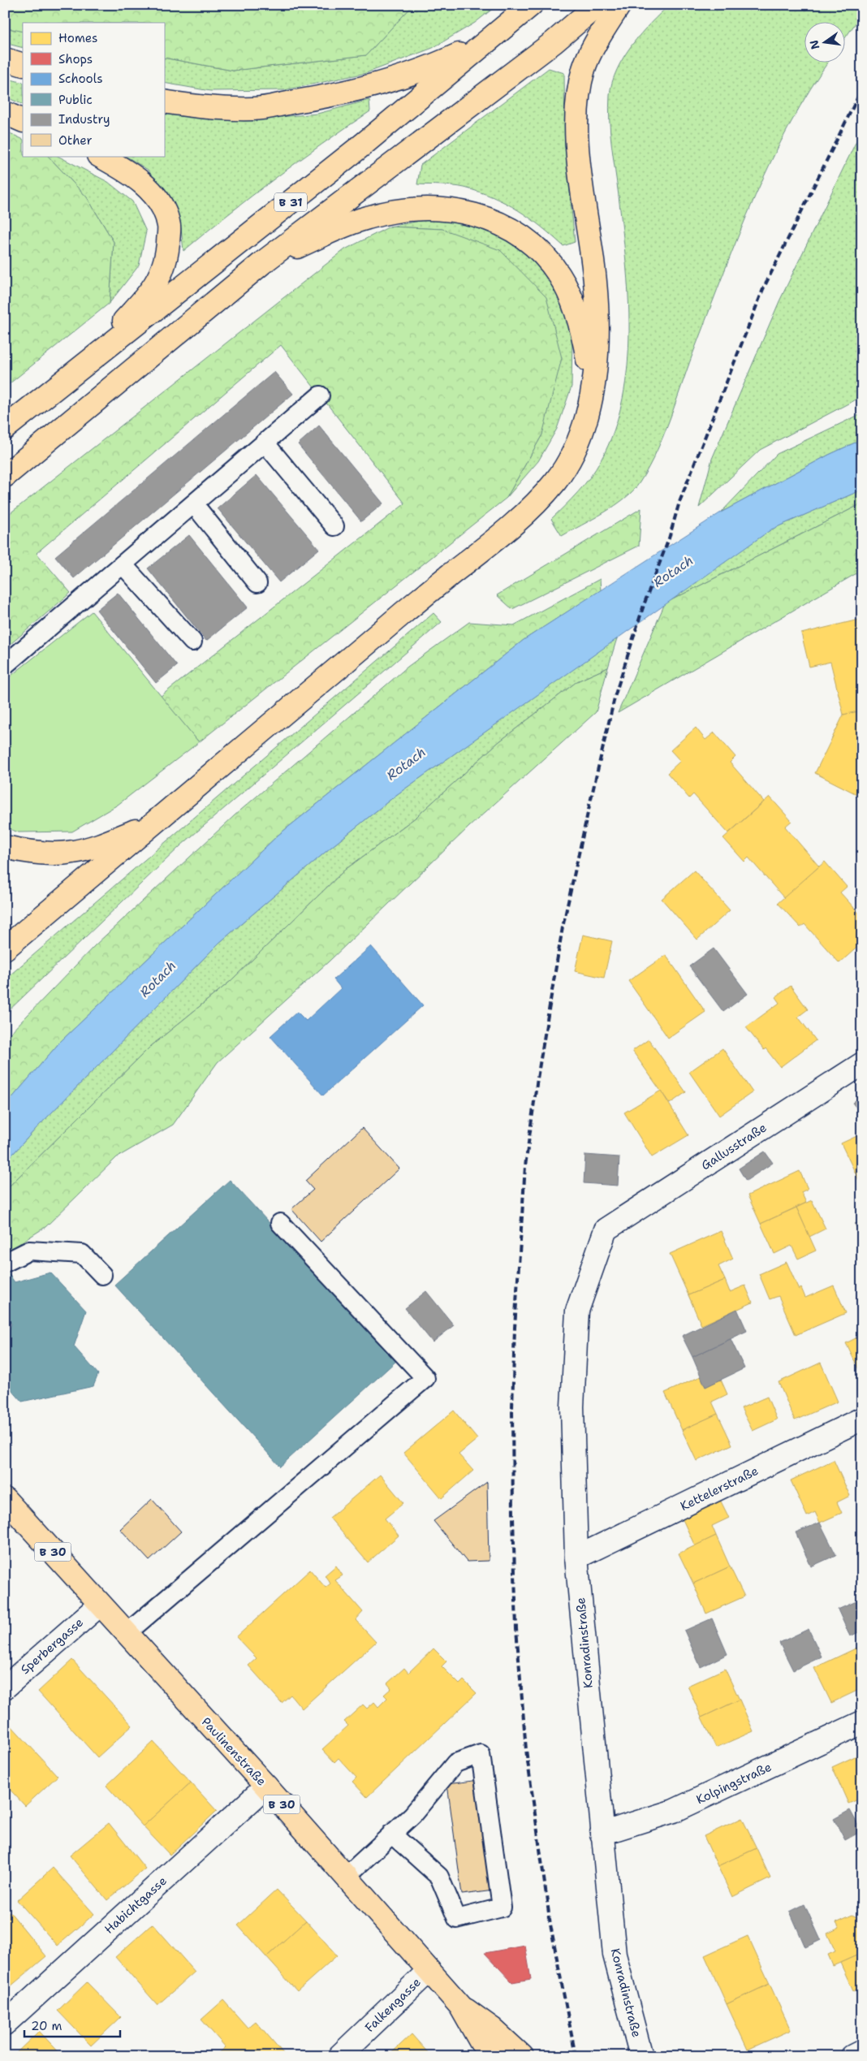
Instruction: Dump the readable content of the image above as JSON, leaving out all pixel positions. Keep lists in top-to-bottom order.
{
  "streets": {
    "main road": ["B 31", "B 30", "Paulinenstraße"],
    "street": [
      "Gallusstraße",
      "Kettelerstraße",
      "Konradinstraße",
      "Sperbergasse",
      "Kolpingstraße",
      "Habichtgasse",
      "Falkengasse"
    ]
  },
  "crossings": [
    ["Gallusstraße", "Konradinstraße"],
    ["Kettelerstraße", "Konradinstraße"],
    ["Konradinstraße", "Kolpingstraße"],
    ["Sperbergasse", "Paulinenstraße"],
    ["Paulinenstraße", "Habichtgasse"],
    ["Paulinenstraße", "Falkengasse"]
  ],
  "water": ["Rotach"],
  "legend": [
    "Homes",
    "Shops",
    "Schools",
    "Public",
    "Industry",
    "Other"
  ],
  "scale_bar": "20 m",
  "north": "left"
}
